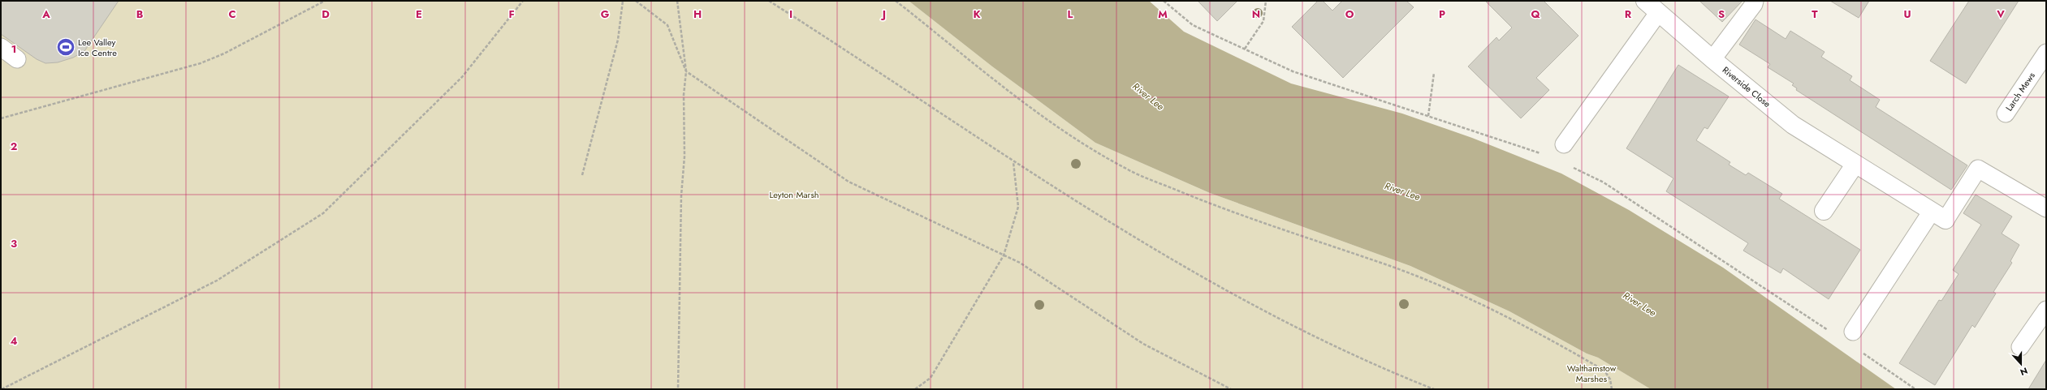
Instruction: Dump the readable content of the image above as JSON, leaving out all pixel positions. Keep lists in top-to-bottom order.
{
  "streets": {
    "street": ["Riverside Close"],
    "lane": ["Larch Mews"]
  },
  "water": ["River Lee"],
  "parks": ["Leyton Marsh", "Walthamstow Marshes"],
  "places": {
    "sports": ["Lee Valley Ice Centre"]
  },
  "north": "bottom",
  "grid": {
    "columns": [
      "A",
      "B",
      "C",
      "D",
      "E",
      "F",
      "G",
      "H",
      "I",
      "J",
      "K",
      "L",
      "M",
      "N",
      "O",
      "P",
      "Q",
      "R",
      "S",
      "T",
      "U",
      "V"
    ],
    "rows": [
      "1",
      "2",
      "3",
      "4"
    ]
  }
}
